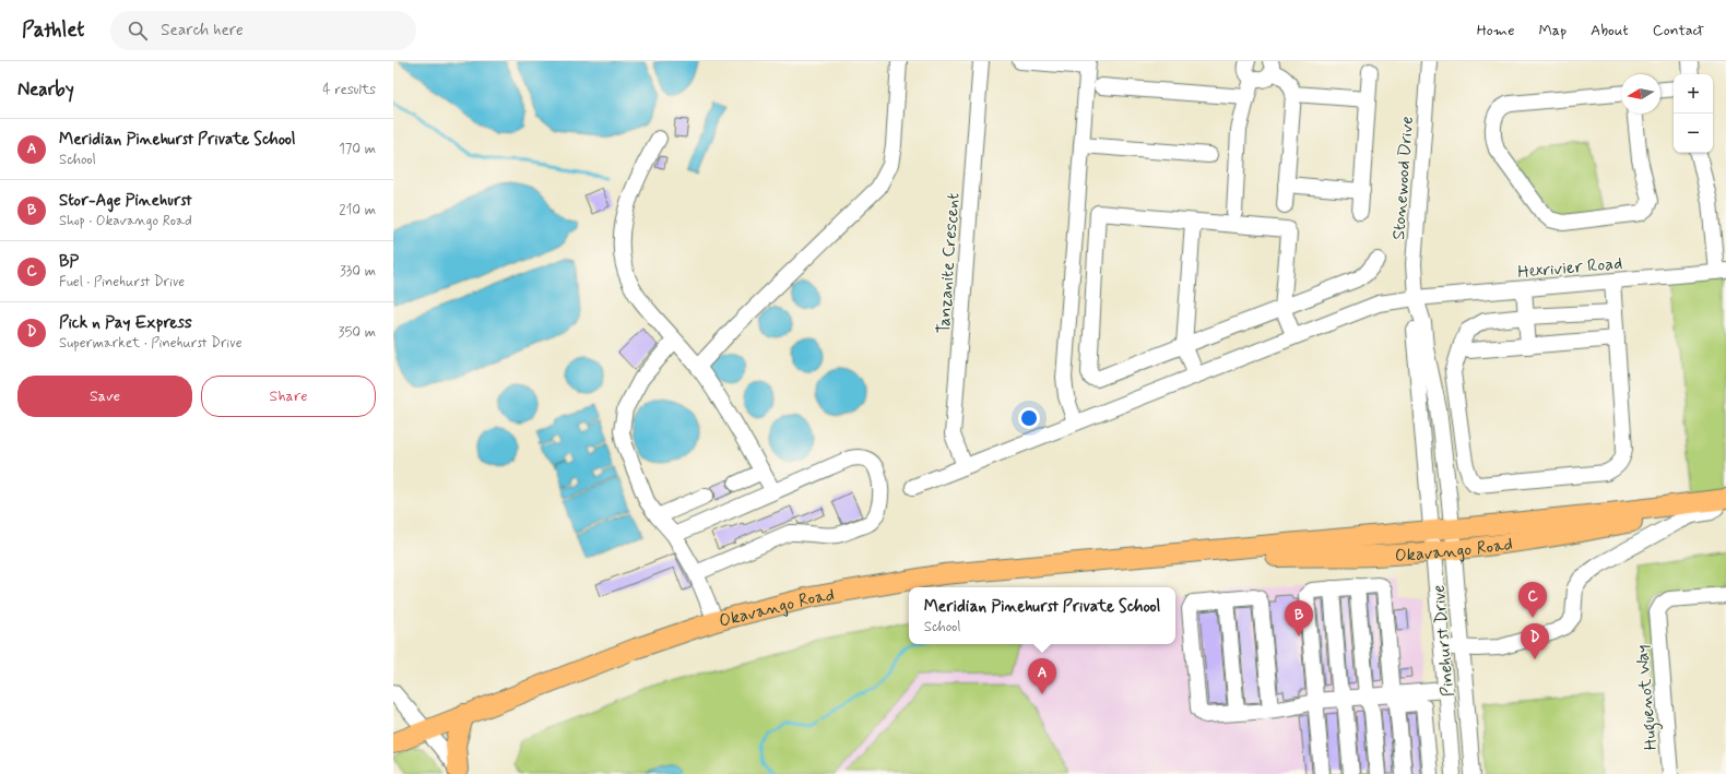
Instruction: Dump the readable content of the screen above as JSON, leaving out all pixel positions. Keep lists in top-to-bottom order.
{
  "streets": {
    "main road": ["Okavango Road"],
    "street": [
      "Stonewood Drive",
      "Tanzanite Crescent",
      "Hexrivier Road",
      "Pinehurst Drive",
      "Huguenot Way"
    ]
  },
  "crossings": [
    ["Stonewood Drive", "Hexrivier Road"],
    ["Stonewood Drive", "Pinehurst Drive"],
    ["Tanzanite Crescent", "Hexrivier Road"],
    ["Okavango Road", "Pinehurst Drive"]
  ],
  "north": "left",
  "page": {
    "header": "Pathlet",
    "search": "Search here",
    "nav": [
      "Home",
      "Map",
      "About",
      "Contact"
    ],
    "heading": ["Nearby", "4 results"],
    "map_buttons": ["+", "−"],
    "list": [
      {
        "mark": "A",
        "name": "Meridian Pinehurst Private School",
        "note": "School",
        "value": "170 m"
      },
      {
        "mark": "B",
        "name": "Stor-Age Pinehurst",
        "note": "Shop · Okavango Road",
        "value": "210 m"
      },
      {
        "mark": "C",
        "name": "BP",
        "note": "Fuel · Pinehurst Drive",
        "value": "330 m"
      },
      {
        "mark": "D",
        "name": "Pick n Pay Express",
        "note": "Supermarket · Pinehurst Drive",
        "value": "350 m"
      }
    ],
    "buttons": ["Save", "Share"],
    "pins": [
      "C",
      "B",
      "D",
      "A"
    ],
    "popup": ["Meridian Pinehurst Private School", "School"]
  }
}
